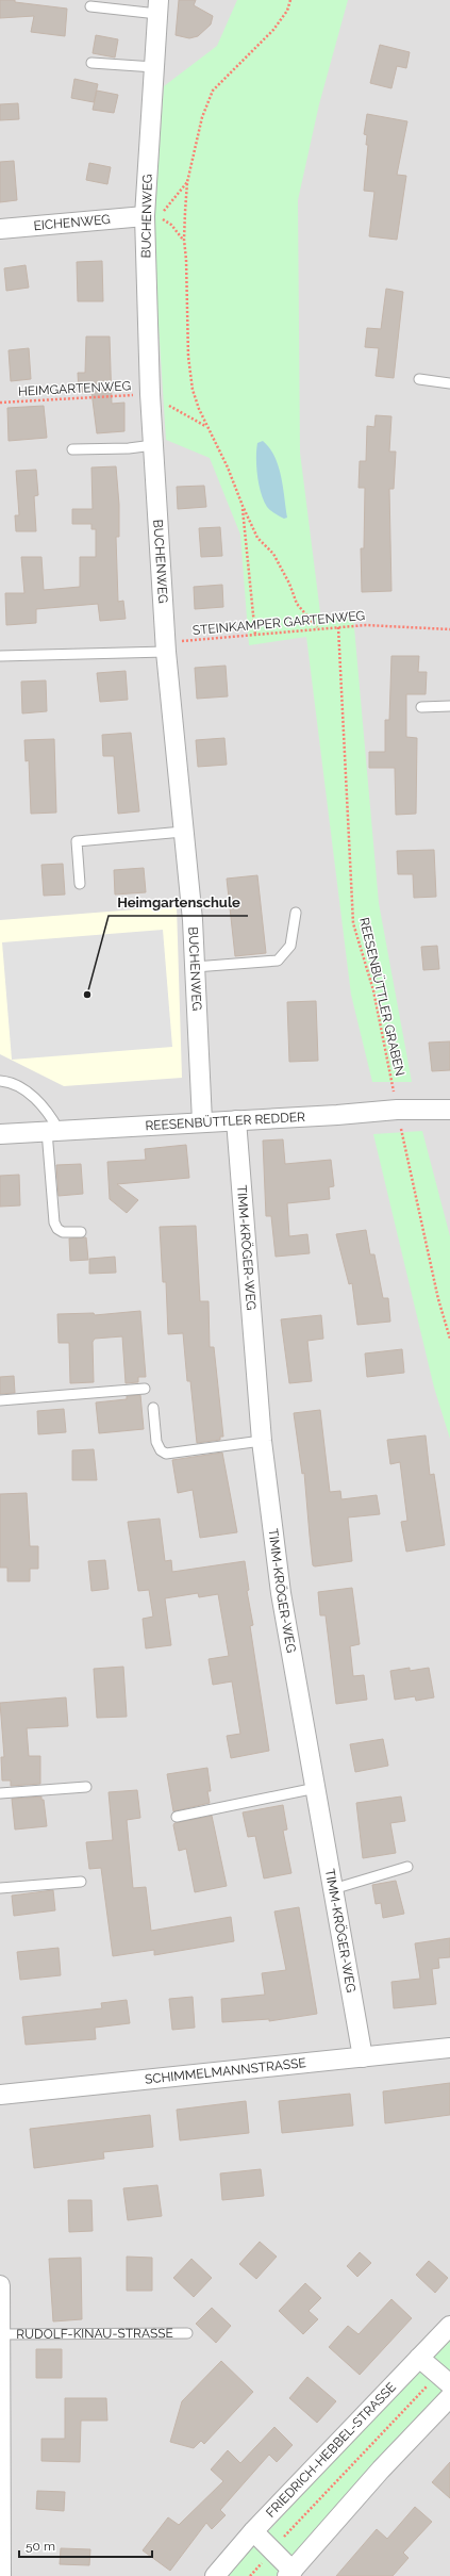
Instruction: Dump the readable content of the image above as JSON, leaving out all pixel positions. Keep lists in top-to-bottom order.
{
  "streets": {
    "street": [
      "BUCHENWEG",
      "EICHENWEG",
      "REESENBÜTTLER REDDER",
      "TIMM-KRÖGER-WEG",
      "SCHIMMELMANNSTRASSE",
      "RUDOLF-KINAU-STRASSE",
      "FRIEDRICH-HEBBEL-STRASSE"
    ],
    "path": ["HEIMGARTENWEG", "STEINKAMPER GARTENWEG", "REESENBÜTTLER GRABEN"]
  },
  "crossings": [
    ["BUCHENWEG", "EICHENWEG"],
    ["BUCHENWEG", "HEIMGARTENWEG"],
    ["BUCHENWEG", "STEINKAMPER GARTENWEG"],
    ["BUCHENWEG", "REESENBÜTTLER REDDER"],
    ["STEINKAMPER GARTENWEG", "REESENBÜTTLER GRABEN"],
    ["REESENBÜTTLER GRABEN", "REESENBÜTTLER REDDER"],
    ["REESENBÜTTLER REDDER", "TIMM-KRÖGER-WEG"],
    ["TIMM-KRÖGER-WEG", "SCHIMMELMANNSTRASSE"]
  ],
  "places": ["Heimgartenschule"],
  "scale_bar": "50 m"
}
